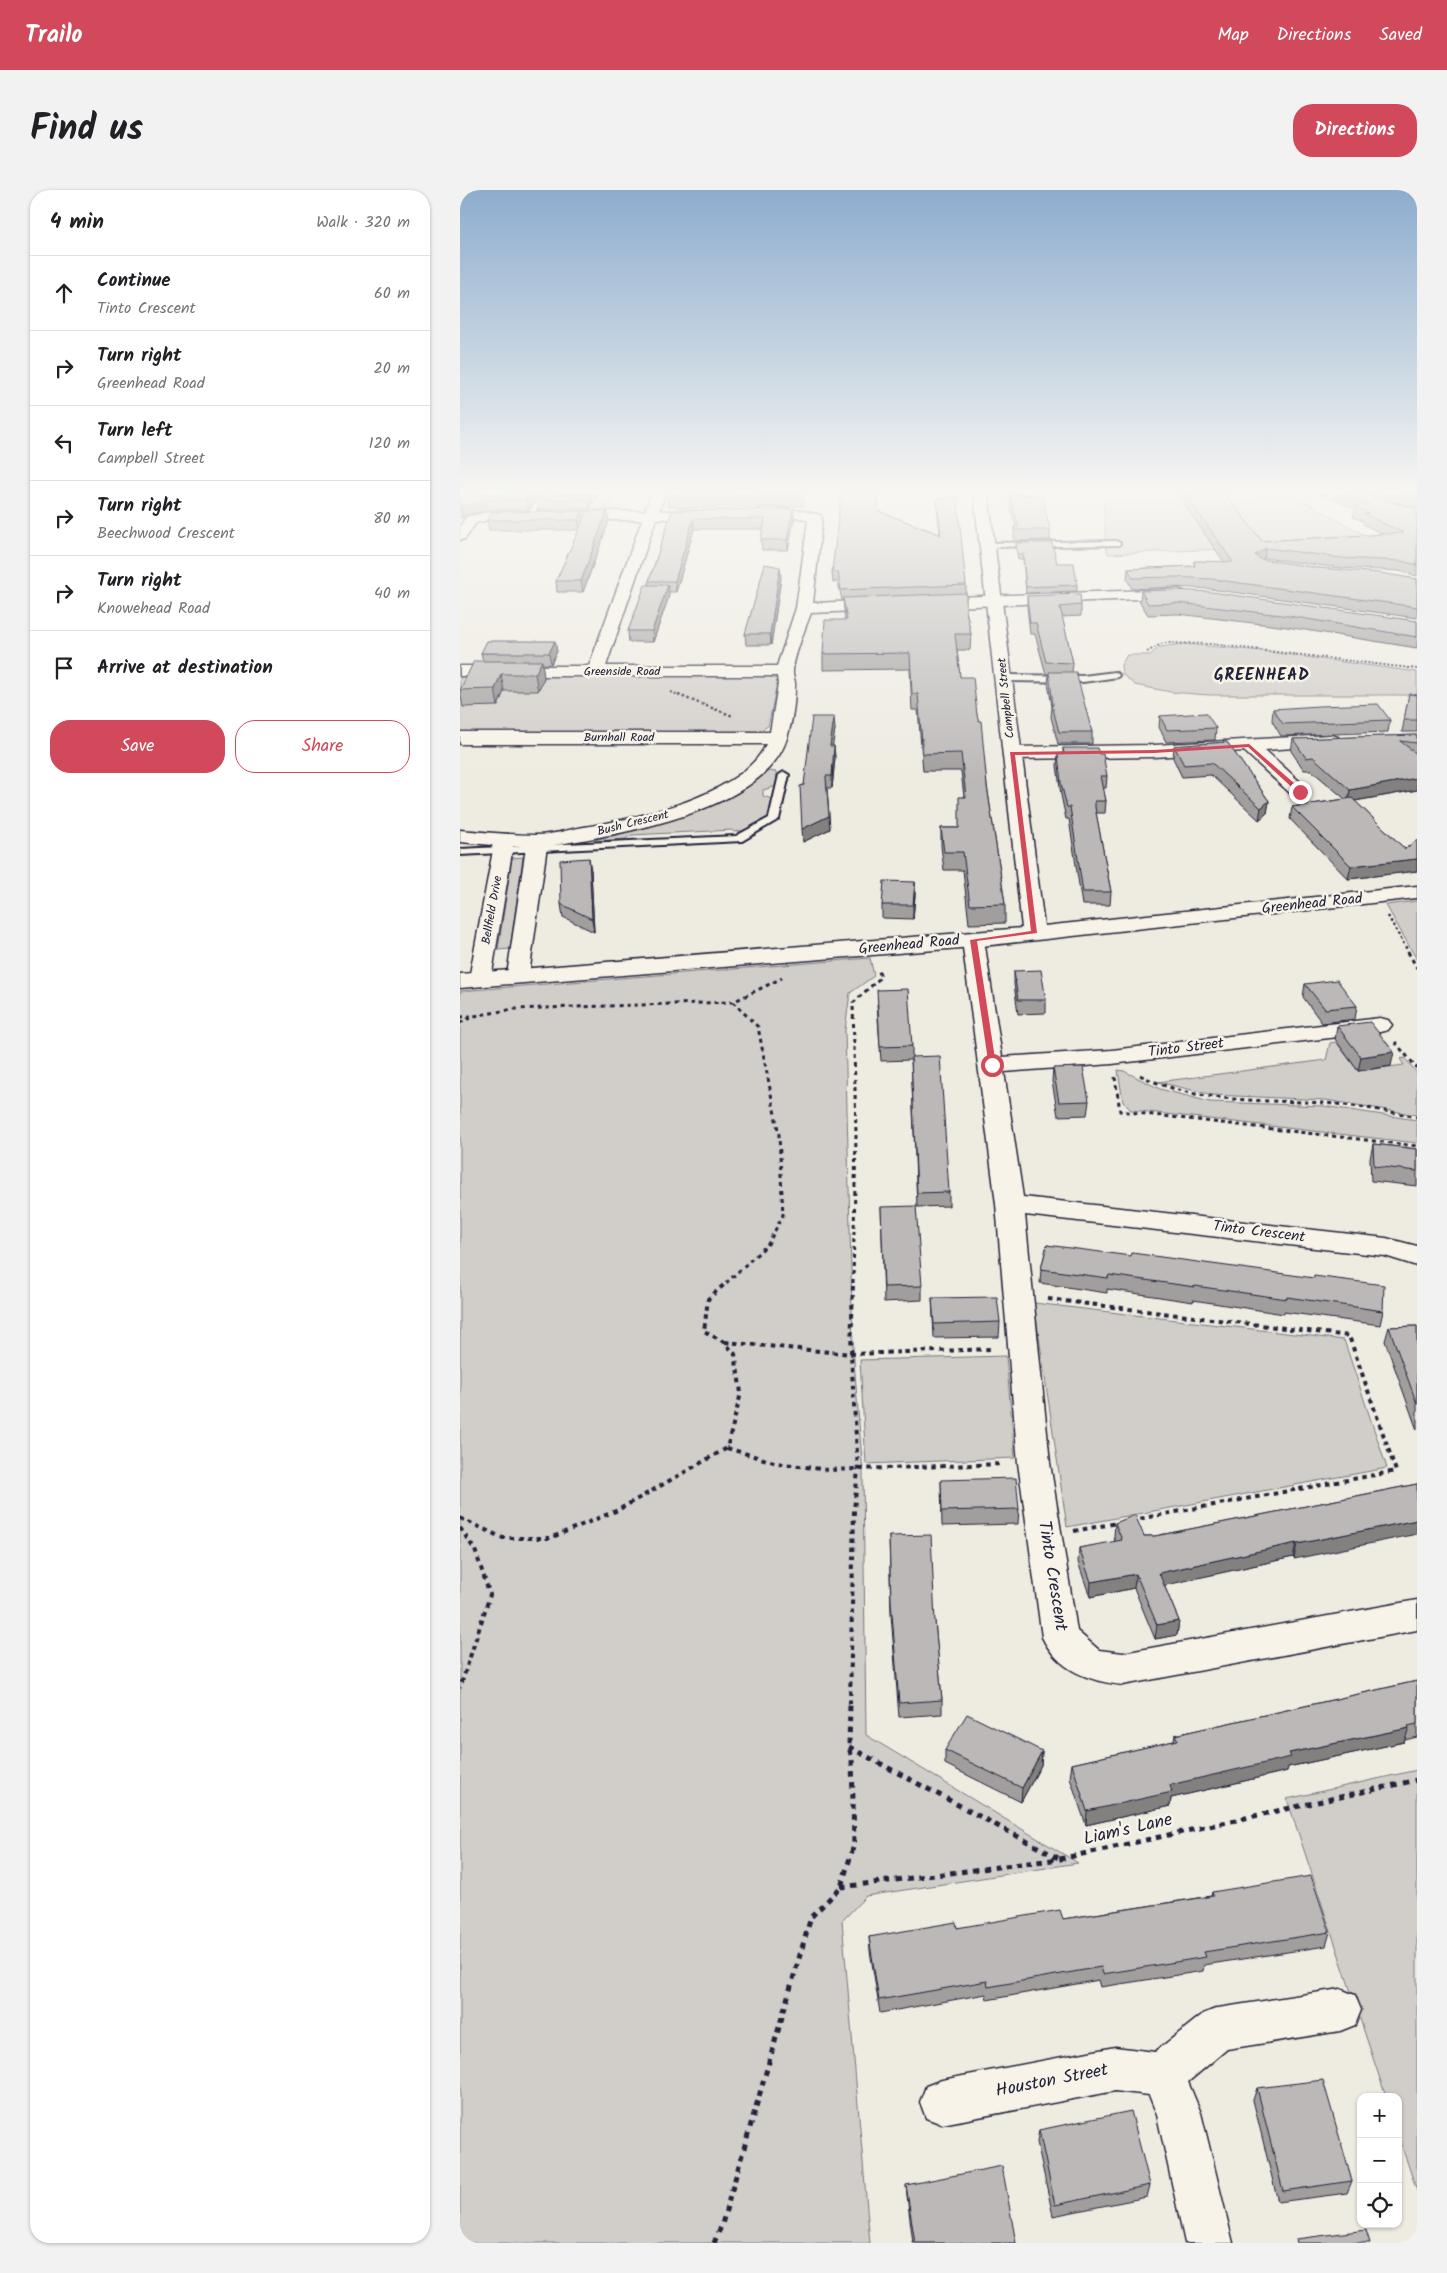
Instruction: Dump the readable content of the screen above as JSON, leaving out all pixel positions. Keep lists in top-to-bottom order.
{
  "streets": {
    "street": [
      "Greenside Road",
      "Campbell Street",
      "Burnhall Road",
      "Bush Crescent",
      "Greenhead Road",
      "Bellfield Drive",
      "Tinto Street",
      "Tinto Crescent",
      "Houston Street"
    ],
    "path": ["Liam's Lane"]
  },
  "crossings": [
    ["Greenside Road", "Bush Crescent"],
    ["Campbell Street", "Greenhead Road"],
    ["Burnhall Road", "Bush Crescent"],
    ["Bush Crescent", "Bellfield Drive"],
    ["Greenhead Road", "Bellfield Drive"],
    ["Greenhead Road", "Tinto Crescent"],
    ["Tinto Street", "Tinto Crescent"]
  ],
  "districts": ["GREENHEAD"],
  "page": {
    "header": "Trailo",
    "nav": ["Map", "Directions", "Saved"],
    "title": "Find us",
    "buttons": [
      "Directions",
      ["Save", "Share"]
    ],
    "heading": ["4 min", "Walk · 320 m"],
    "list": [
      ["Continue", "Tinto Crescent", "60 m"],
      ["Turn right", "Greenhead Road", "20 m"],
      ["Turn left", "Campbell Street", "120 m"],
      ["Turn right", "Beechwood Crescent", "80 m"],
      ["Turn right", "Knowehead Road", "40 m"],
      "Arrive at destination"
    ],
    "map_buttons": ["+", "−"]
  }
}
